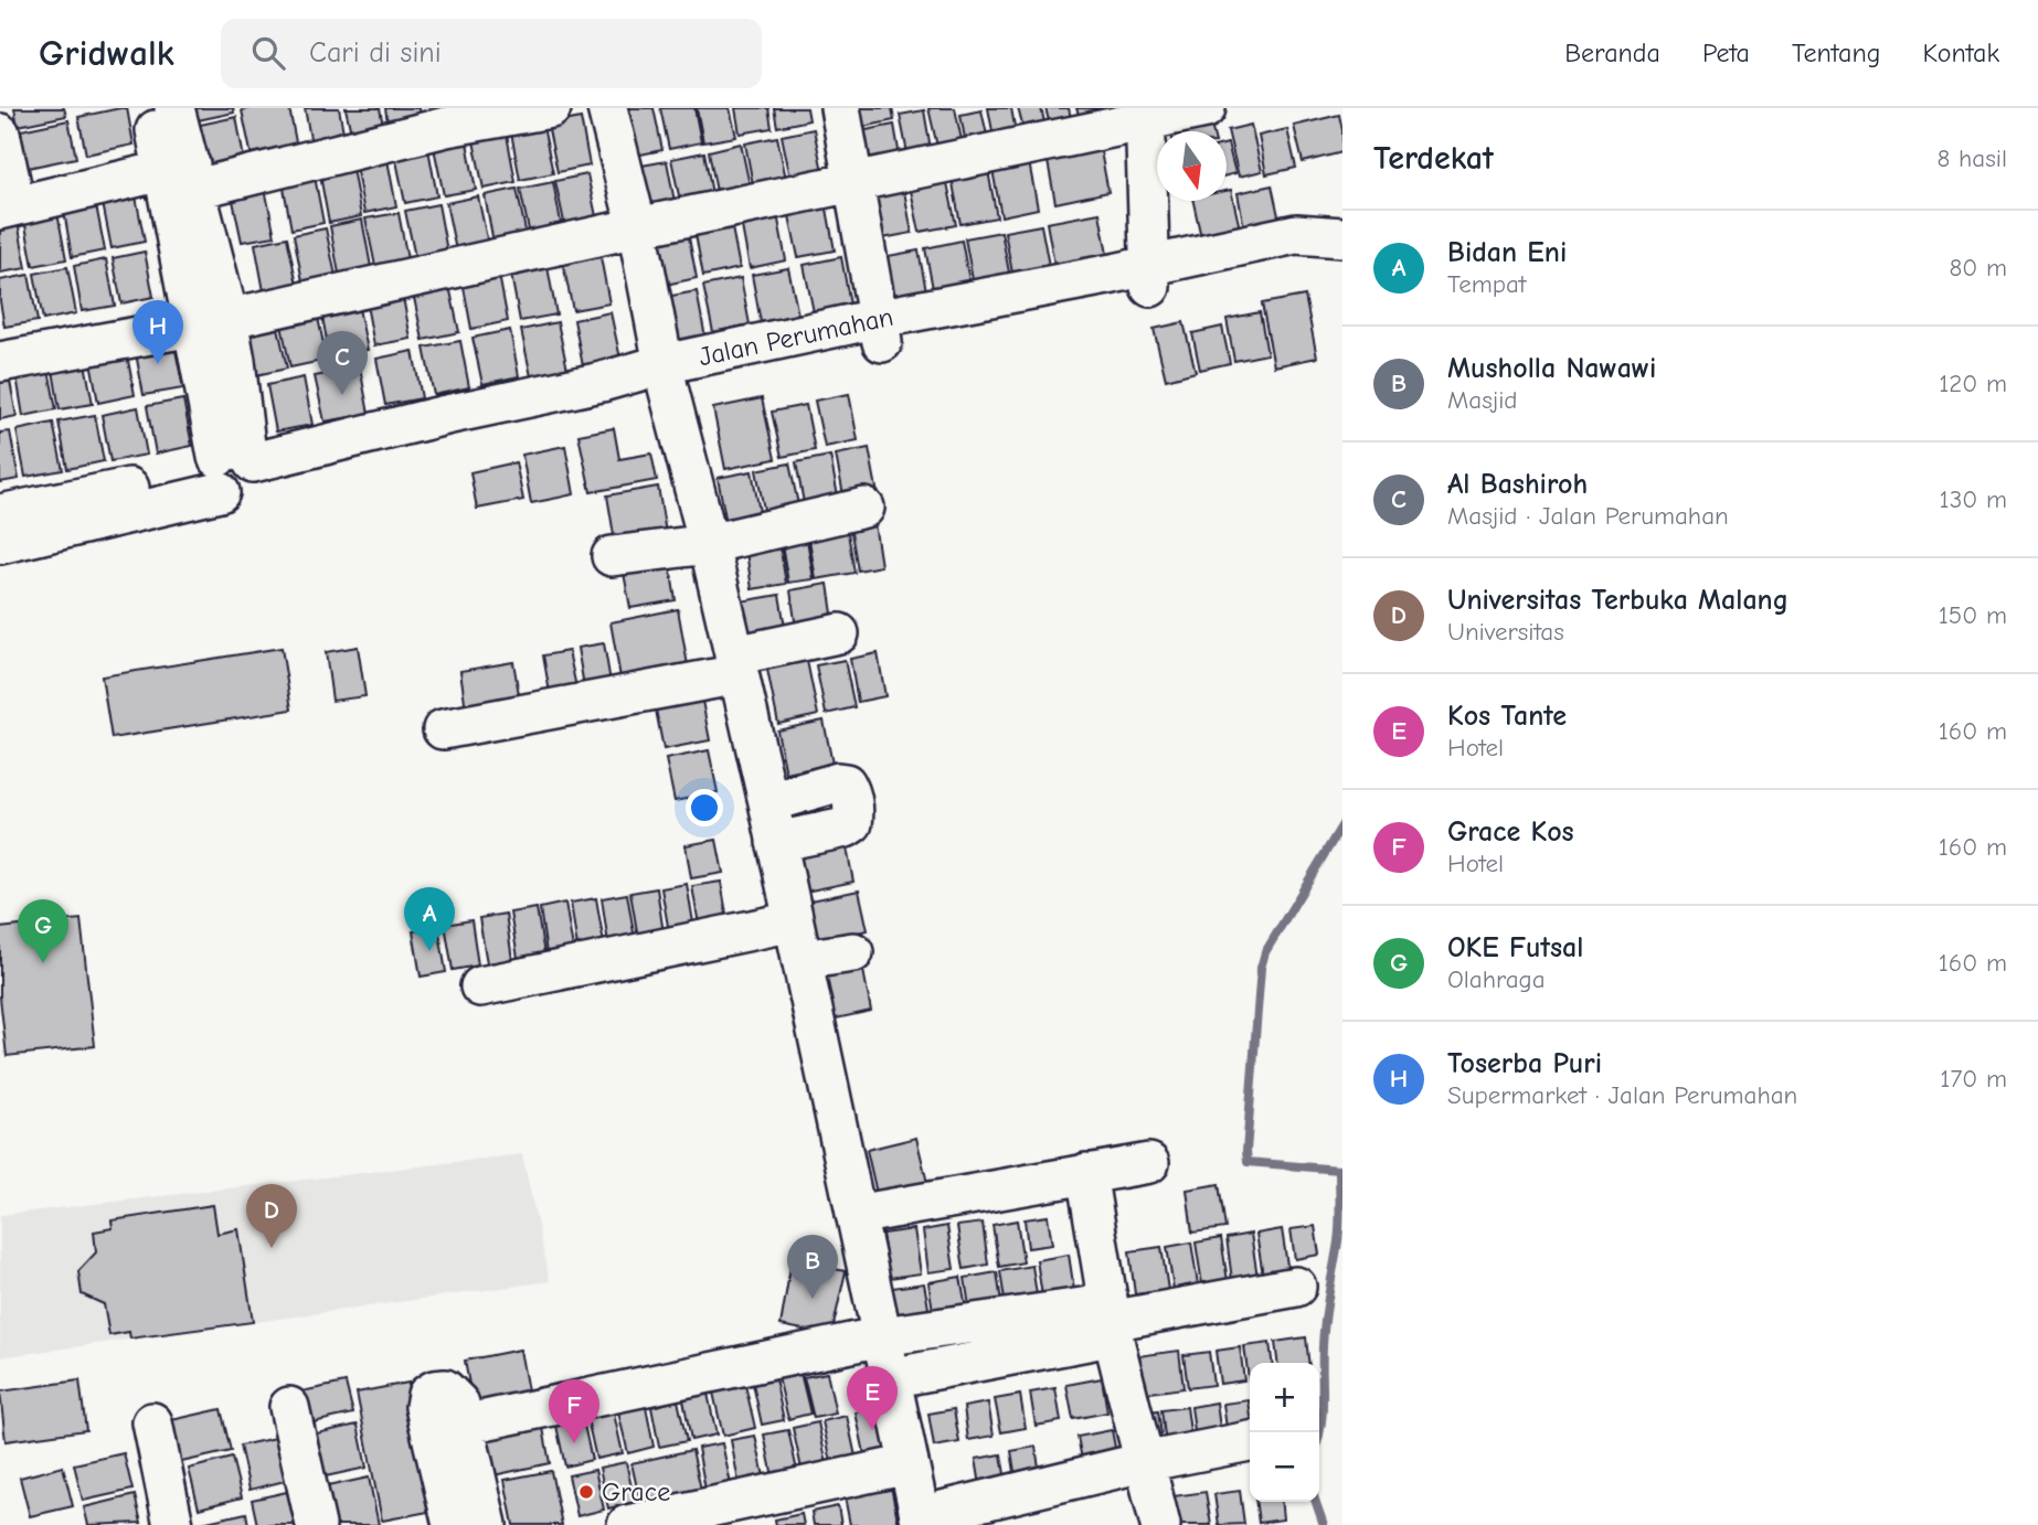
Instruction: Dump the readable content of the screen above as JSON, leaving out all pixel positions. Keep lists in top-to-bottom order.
{
  "streets": {
    "street": ["Jalan Perumahan"]
  },
  "places": ["Grace"],
  "north": "bottom",
  "page": {
    "header": "Gridwalk",
    "search": "Cari di sini",
    "nav": [
      "Beranda",
      "Peta",
      "Tentang",
      "Kontak"
    ],
    "heading": ["Terdekat", "8 hasil"],
    "list": [
      {
        "mark": "A",
        "name": "Bidan Eni",
        "note": "Tempat",
        "value": "80 m"
      },
      {
        "mark": "B",
        "name": "Musholla Nawawi",
        "note": "Masjid",
        "value": "120 m"
      },
      {
        "mark": "C",
        "name": "Al Bashiroh",
        "note": "Masjid · Jalan Perumahan",
        "value": "130 m"
      },
      {
        "mark": "D",
        "name": "Universitas Terbuka Malang",
        "note": "Universitas",
        "value": "150 m"
      },
      {
        "mark": "E",
        "name": "Kos Tante",
        "note": "Hotel",
        "value": "160 m"
      },
      {
        "mark": "F",
        "name": "Grace Kos",
        "note": "Hotel",
        "value": "160 m"
      },
      {
        "mark": "G",
        "name": "OKE Futsal",
        "note": "Olahraga",
        "value": "160 m"
      },
      {
        "mark": "H",
        "name": "Toserba Puri",
        "note": "Supermarket · Jalan Perumahan",
        "value": "170 m"
      }
    ],
    "pins": [
      "H",
      "C",
      "A",
      "G",
      "D",
      "B",
      "E",
      "F"
    ],
    "map_buttons": ["+", "−"]
  }
}
